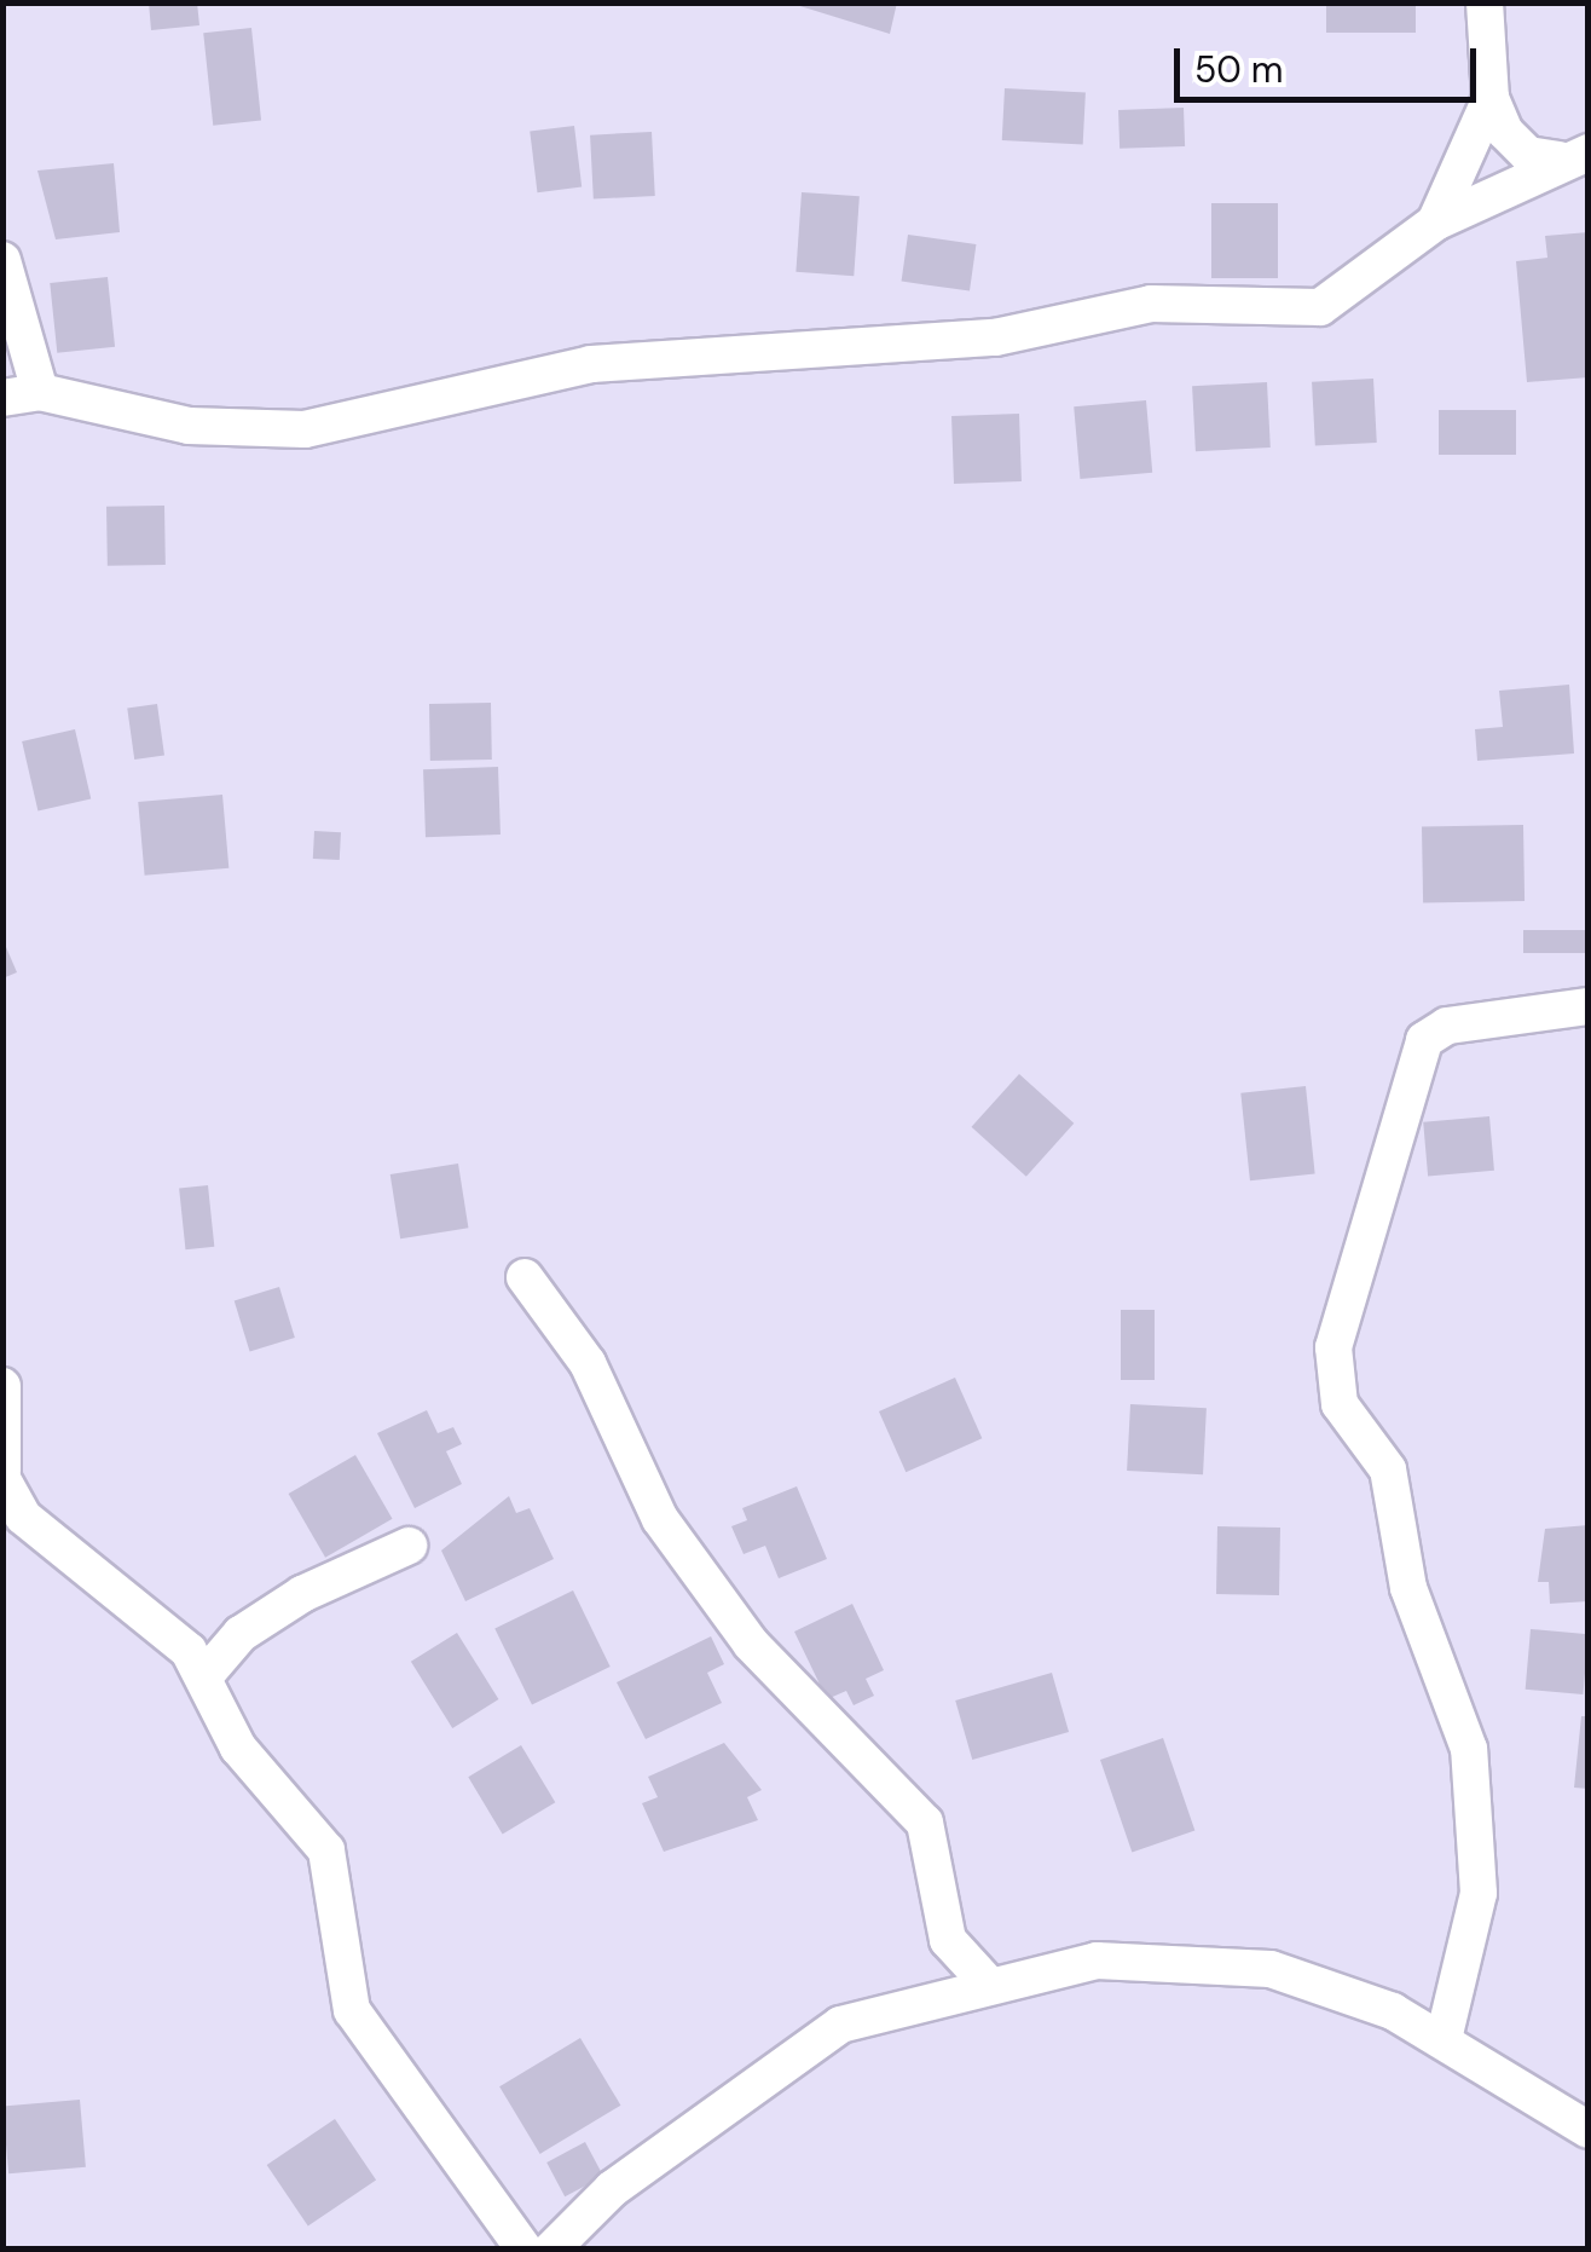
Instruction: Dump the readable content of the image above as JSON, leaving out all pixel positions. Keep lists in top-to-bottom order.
{
  "scale_bar": "50 m"
}
